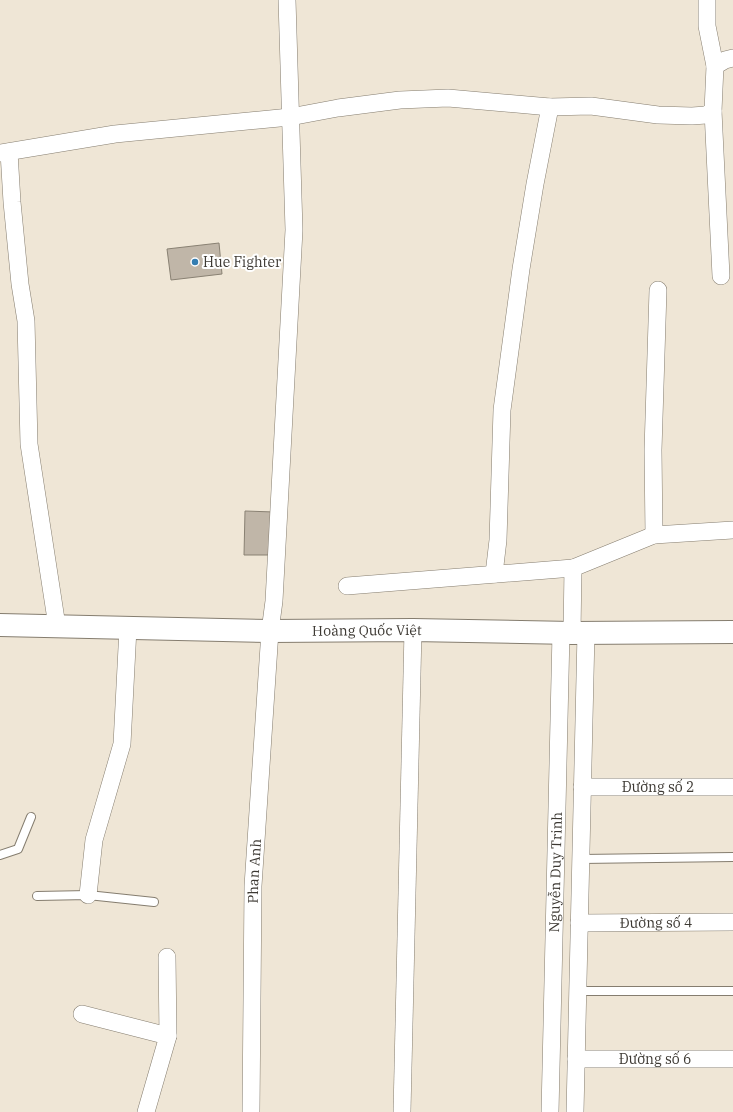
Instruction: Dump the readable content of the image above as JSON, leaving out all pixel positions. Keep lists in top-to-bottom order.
{
  "streets": {
    "street": [
      "Hoàng Quốc Việt",
      "Đường số 2",
      "Phan Anh",
      "Nguyễn Duy Trinh",
      "Đường số 4",
      "Đường số 6"
    ]
  },
  "crossings": [
    ["Hoàng Quốc Việt", "Phan Anh"],
    ["Hoàng Quốc Việt", "Nguyễn Duy Trinh"],
    ["Đường số 2", "Nguyễn Duy Trinh"],
    ["Nguyễn Duy Trinh", "Đường số 4"],
    ["Nguyễn Duy Trinh", "Đường số 6"]
  ],
  "places": ["Hue Fighter"]
}
